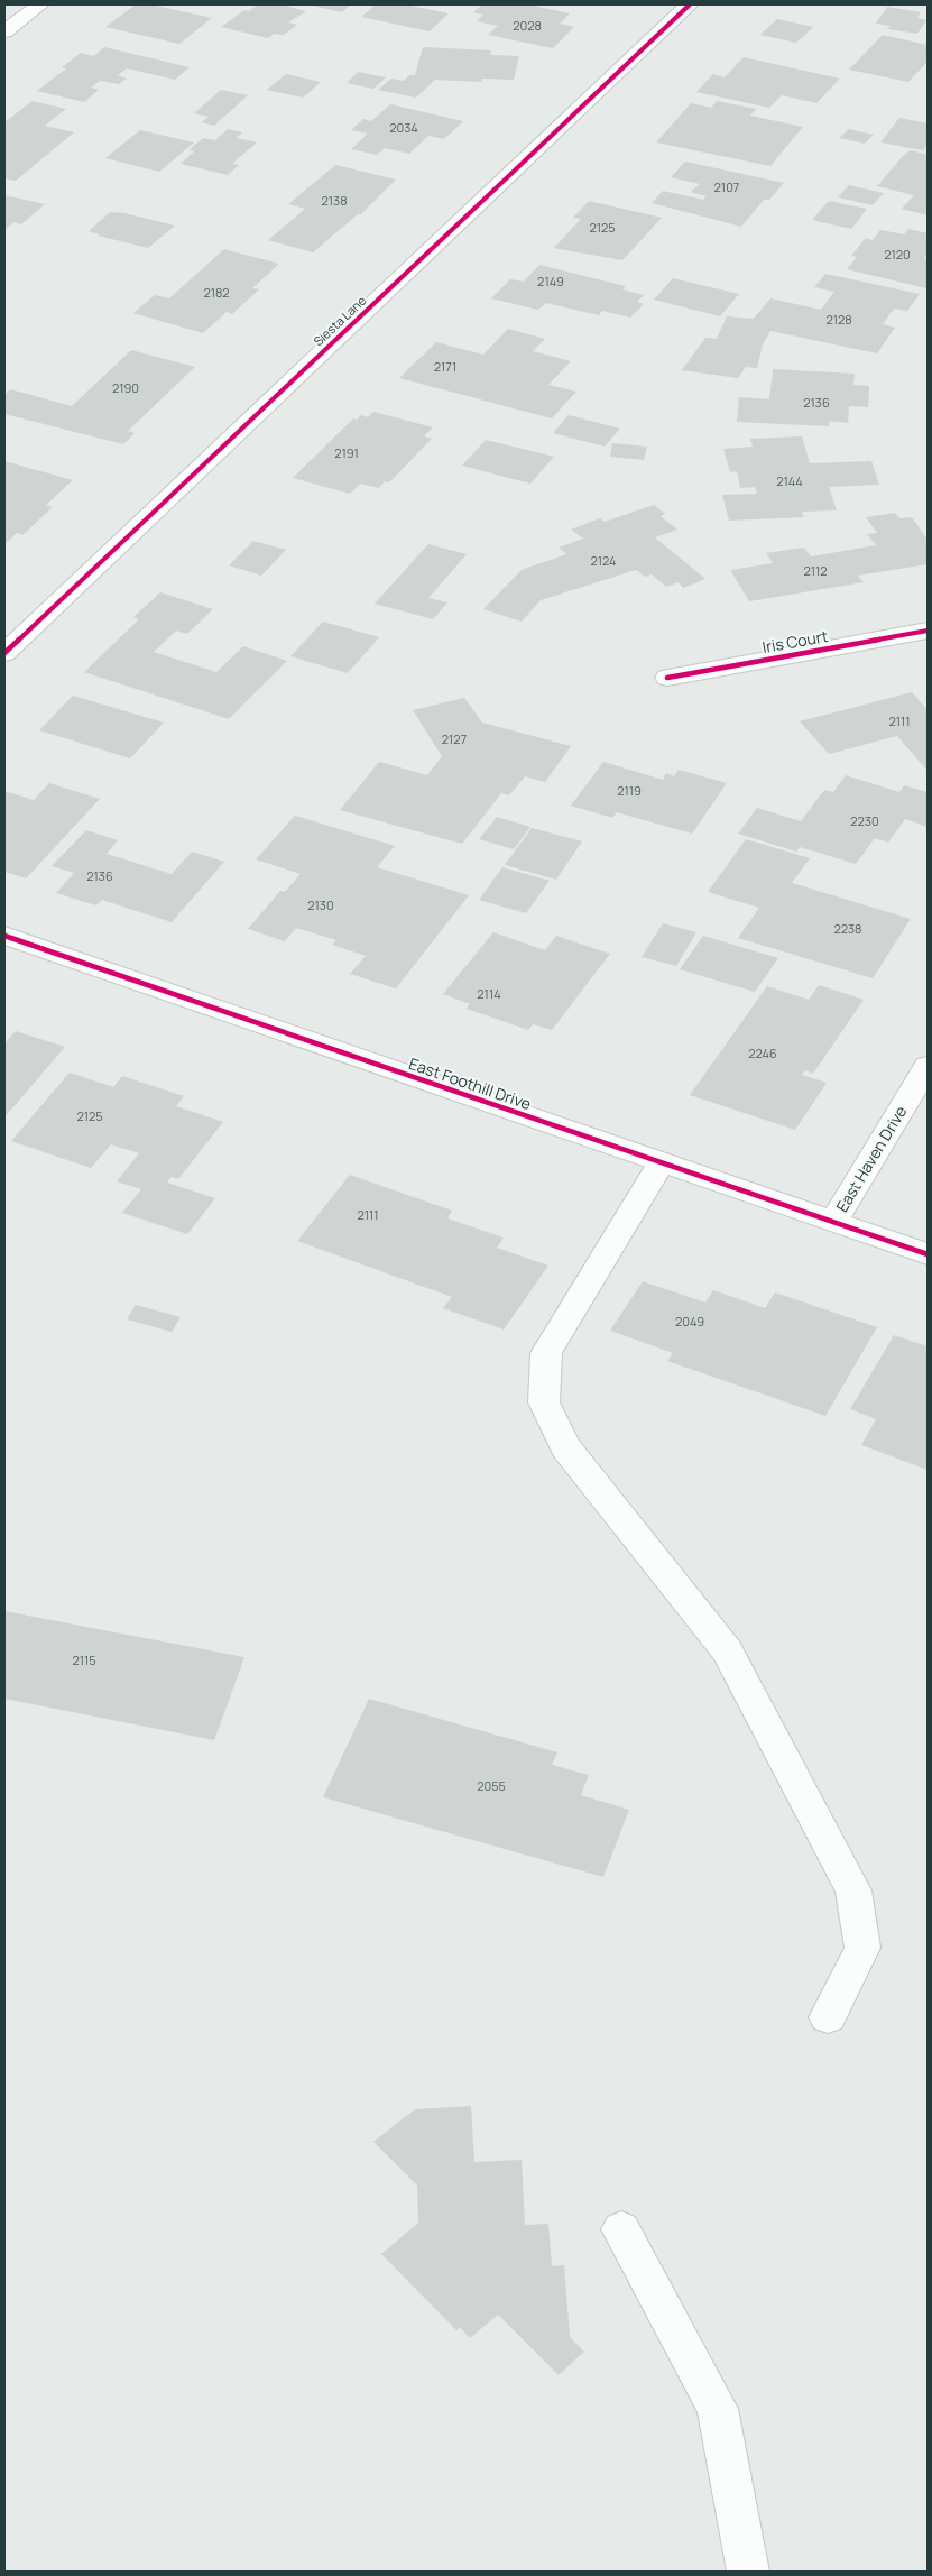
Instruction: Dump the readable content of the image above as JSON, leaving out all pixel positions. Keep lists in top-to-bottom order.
{
  "streets": {
    "street": [
      "Siesta Lane",
      "Iris Court",
      "East Foothill Drive",
      "East Haven Drive"
    ]
  },
  "crossings": [
    ["East Foothill Drive", "East Haven Drive"]
  ],
  "house_numbers": [
    "2028",
    "2034",
    "2107",
    "2138",
    "2125",
    "2120",
    "2149",
    "2182",
    "2128",
    "2171",
    "2190",
    "2136",
    "2191",
    "2144",
    "2124",
    "2112",
    "2111",
    "2127",
    "2119",
    "2230",
    "2136",
    "2130",
    "2238",
    "2114",
    "2246",
    "2125",
    "2111",
    "2049",
    "2115",
    "2055"
  ]
}
